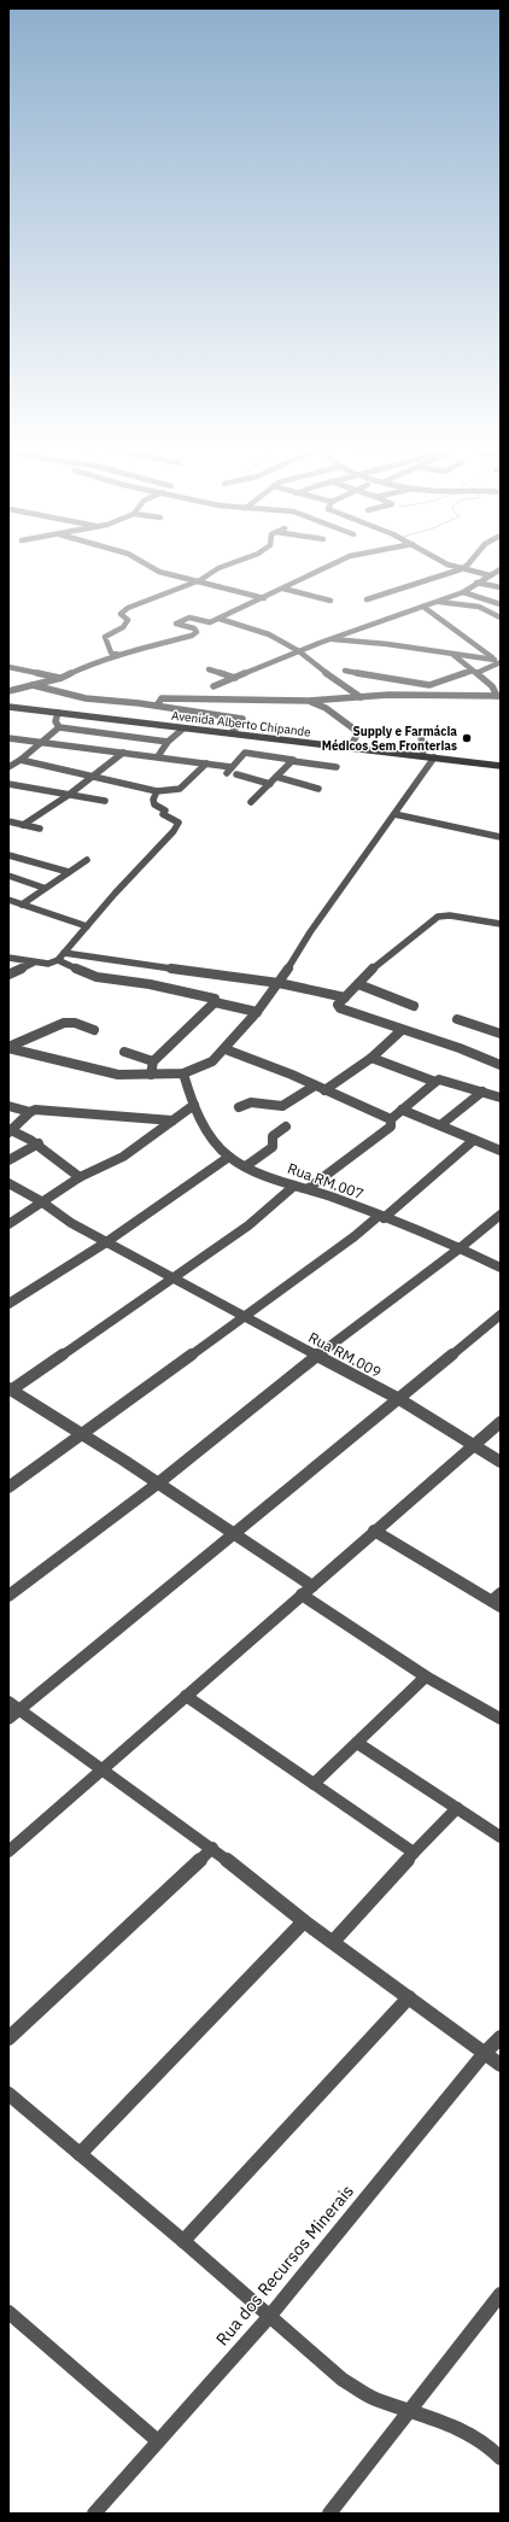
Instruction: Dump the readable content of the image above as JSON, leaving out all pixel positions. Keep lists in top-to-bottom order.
{
  "streets": {
    "main road": ["Avenida Alberto Chipande"],
    "street": ["Rua RM.007", "Rua RM.009", "Rua dos Recursos Minerais"]
  },
  "places": ["Supply e Farmácia Médicos Sem Fronterias"]
}
